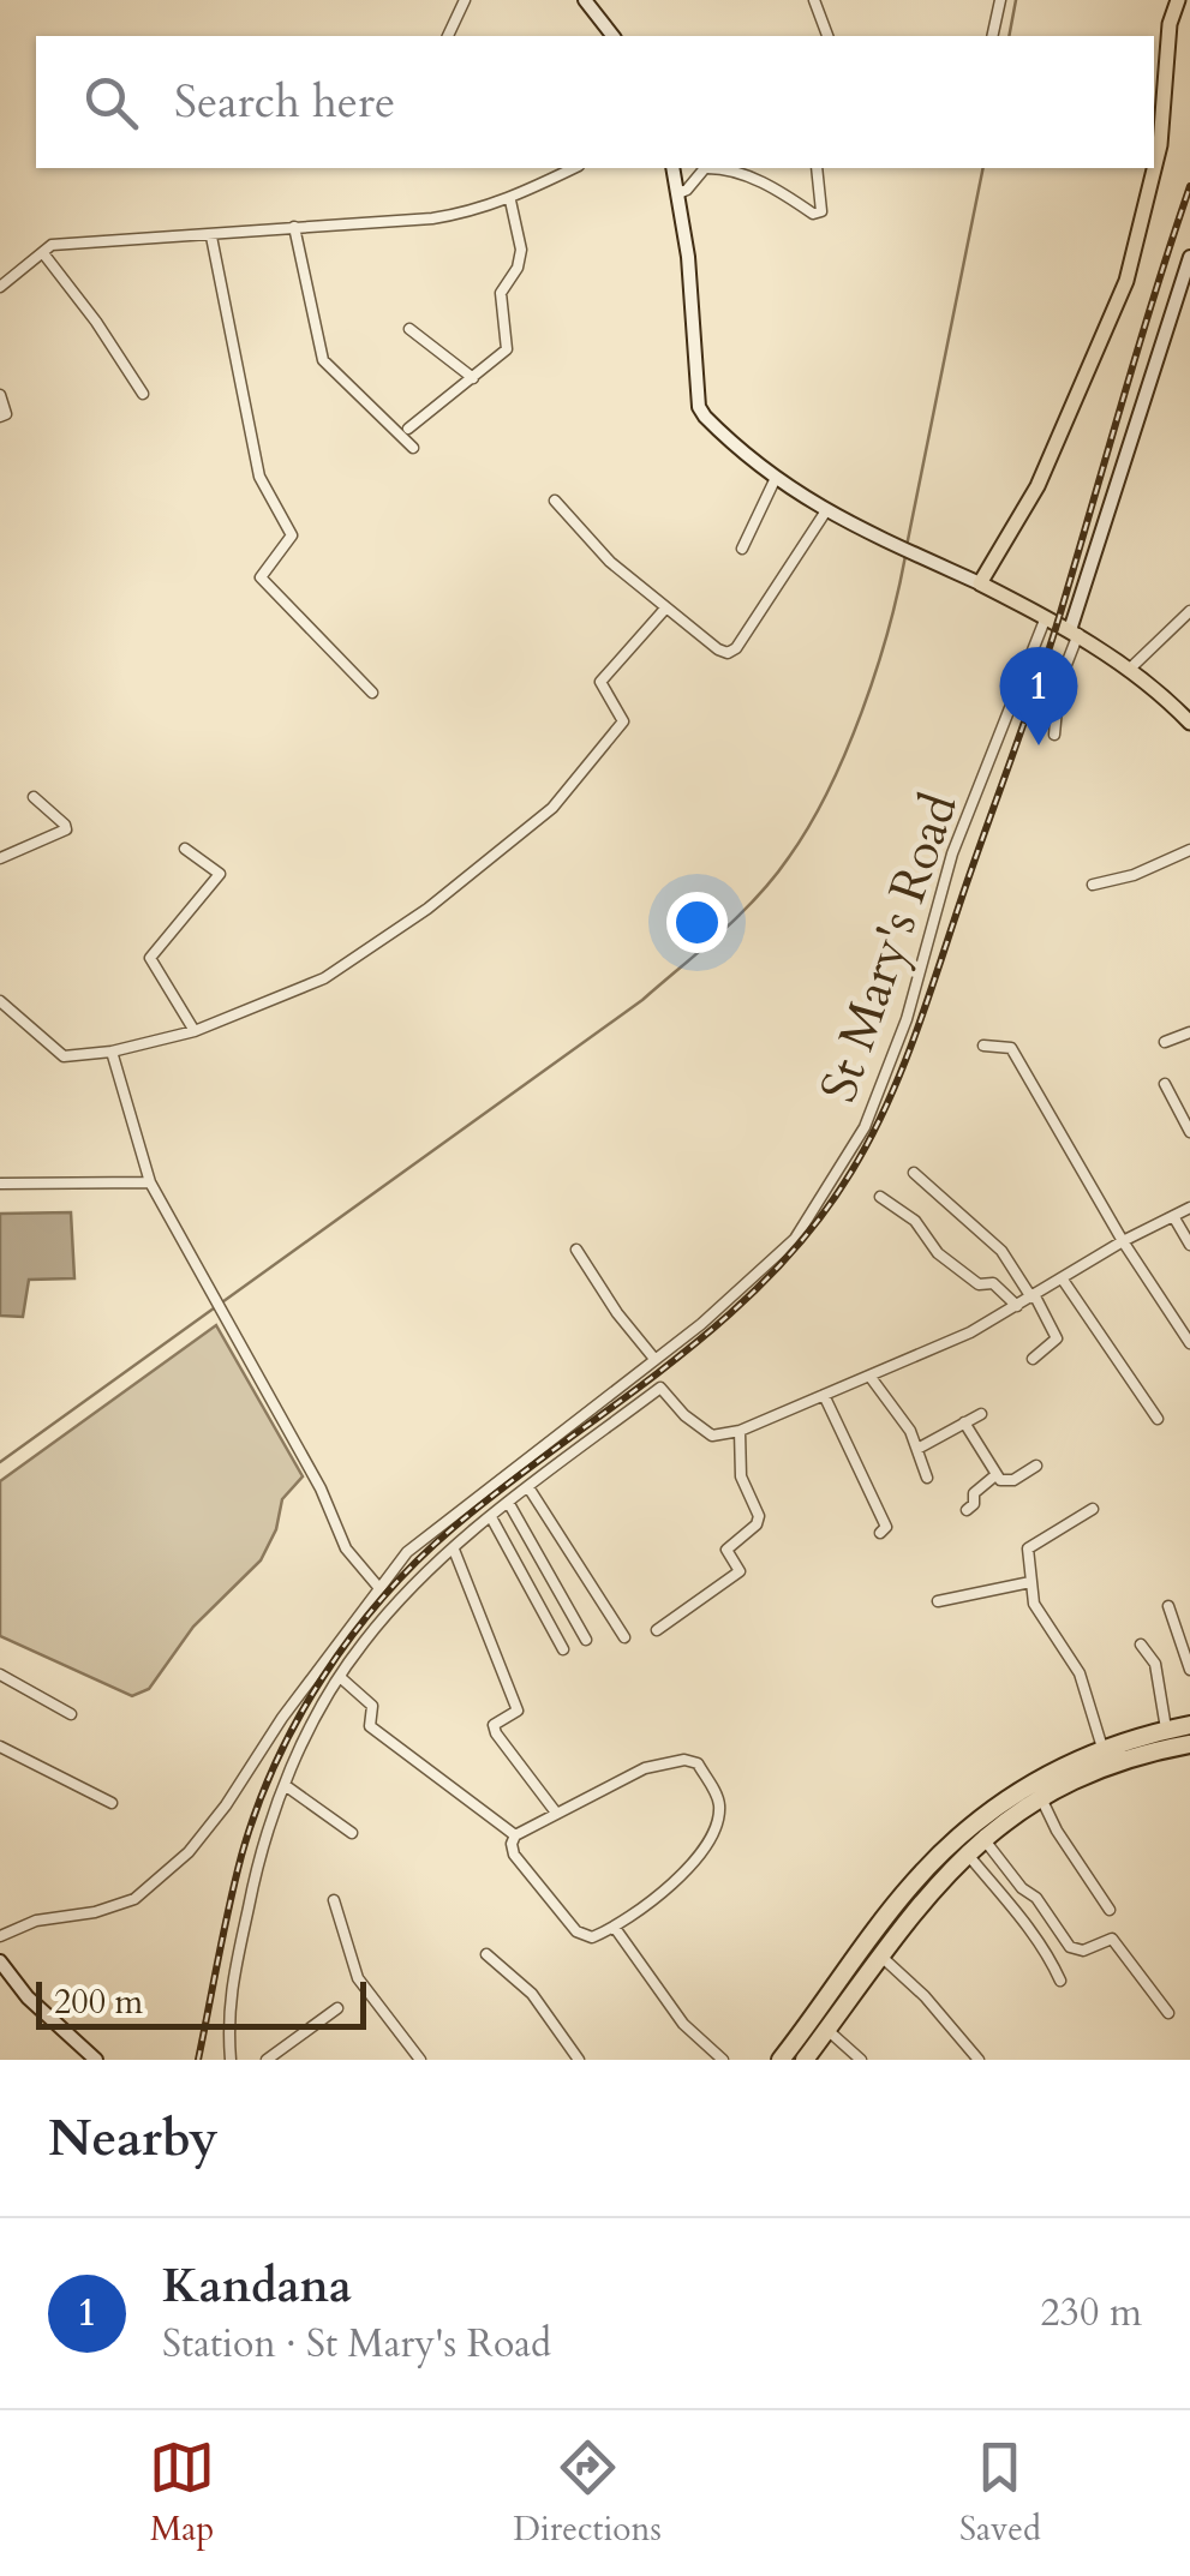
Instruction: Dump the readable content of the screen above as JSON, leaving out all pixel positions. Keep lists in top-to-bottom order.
{
  "streets": {
    "street": ["St Mary's Road"]
  },
  "scale_bar": "200 m",
  "page": {
    "search": "Search here",
    "pins": "1",
    "scale": "200 m",
    "heading": "Nearby",
    "list": [
      {
        "mark": "1",
        "name": "Kandana",
        "note": "Station · St Mary's Road",
        "value": "230 m"
      }
    ],
    "nav": ["Map", "Directions", "Saved"]
  }
}
